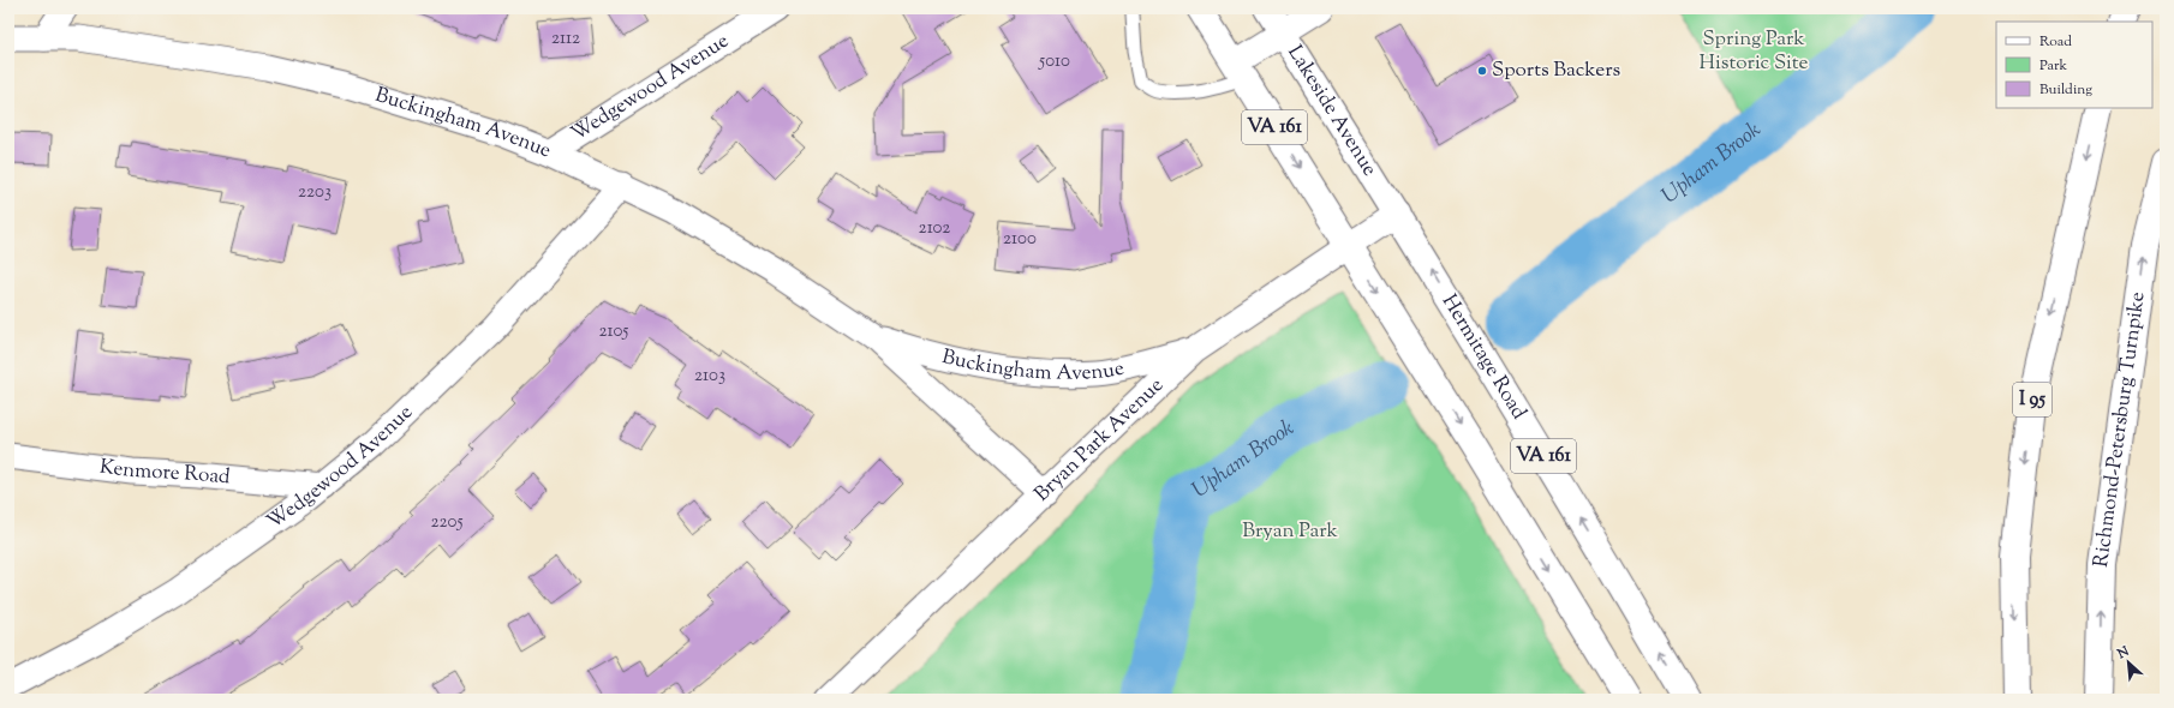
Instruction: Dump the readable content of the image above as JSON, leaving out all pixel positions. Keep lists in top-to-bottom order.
{
  "streets": {
    "main road": [
      "Lakeside Avenue",
      "VA 161",
      "Hermitage Road",
      "I 95",
      "Richmond-Petersburg Turnpike"
    ],
    "street": [
      "Wedgewood Avenue",
      "Buckingham Avenue",
      "Bryan Park Avenue",
      "Kenmore Road"
    ]
  },
  "crossings": [
    ["Wedgewood Avenue", "Buckingham Avenue"],
    ["Wedgewood Avenue", "Kenmore Road"],
    ["Lakeside Avenue", "Hermitage Road"],
    ["Lakeside Avenue", "Bryan Park Avenue"],
    ["Buckingham Avenue", "Bryan Park Avenue"],
    ["VA 161", "Bryan Park Avenue"],
    ["Hermitage Road", "Bryan Park Avenue"]
  ],
  "water": ["Upham Brook"],
  "parks": ["Spring Park Historic Site", "Bryan Park"],
  "places": ["Sports Backers"],
  "house_numbers": [
    "2112",
    "5010",
    "2203",
    "2102",
    "2100",
    "2105",
    "2103",
    "2205"
  ],
  "legend": ["Road", "Park", "Building"],
  "north": "top left"
}
